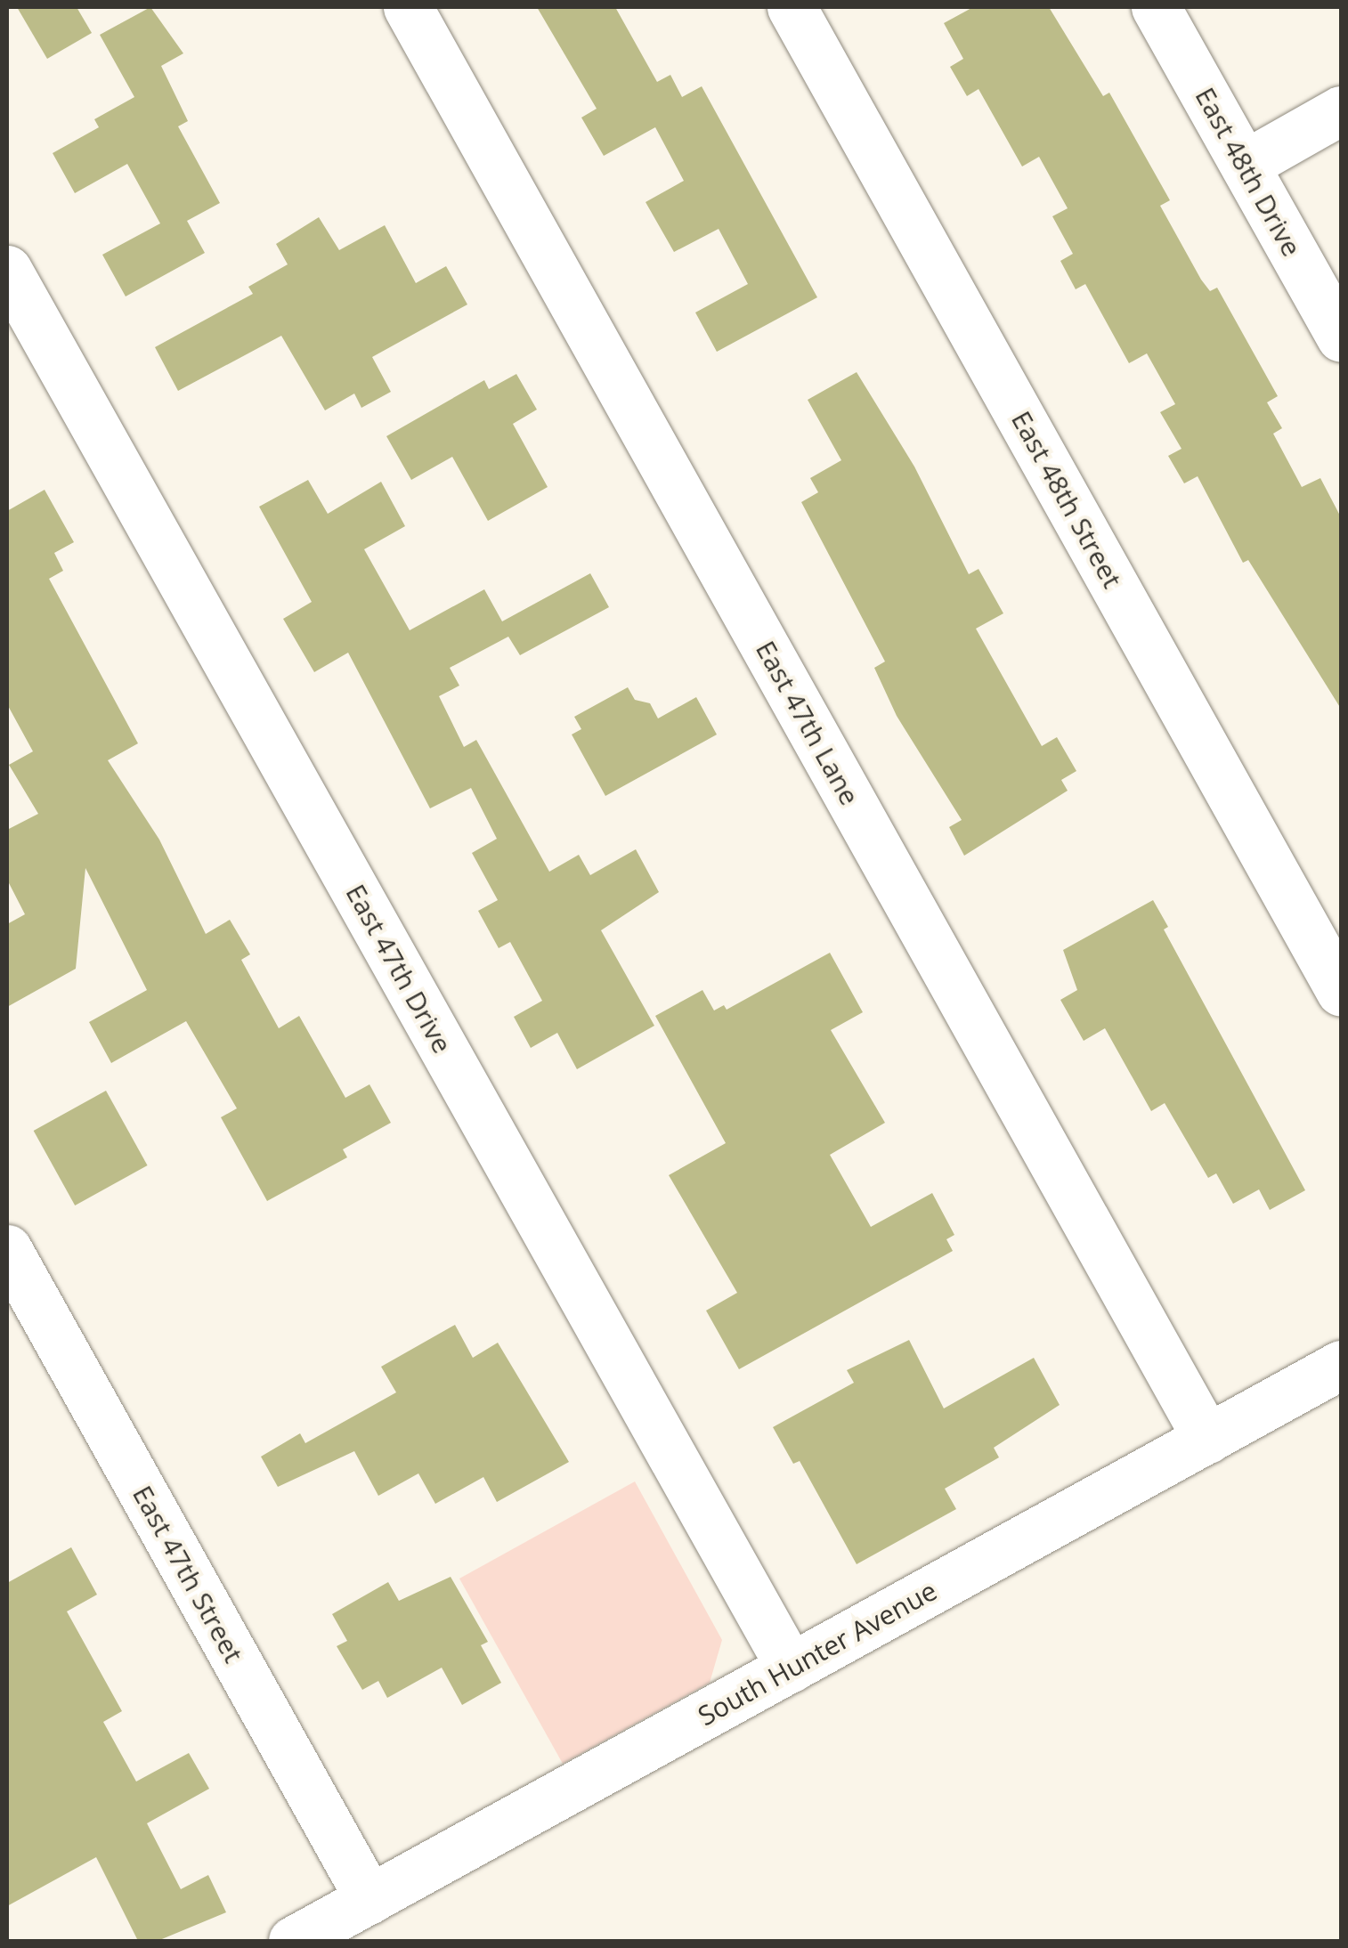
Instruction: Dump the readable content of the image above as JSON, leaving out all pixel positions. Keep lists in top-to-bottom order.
{
  "streets": {
    "street": [
      "East 48th Drive",
      "East 48th Street",
      "East 47th Lane",
      "East 47th Drive",
      "East 47th Street",
      "South Hunter Avenue"
    ]
  },
  "crossings": [
    ["East 47th Lane", "South Hunter Avenue"],
    ["East 47th Drive", "South Hunter Avenue"],
    ["East 47th Street", "South Hunter Avenue"]
  ]
}
